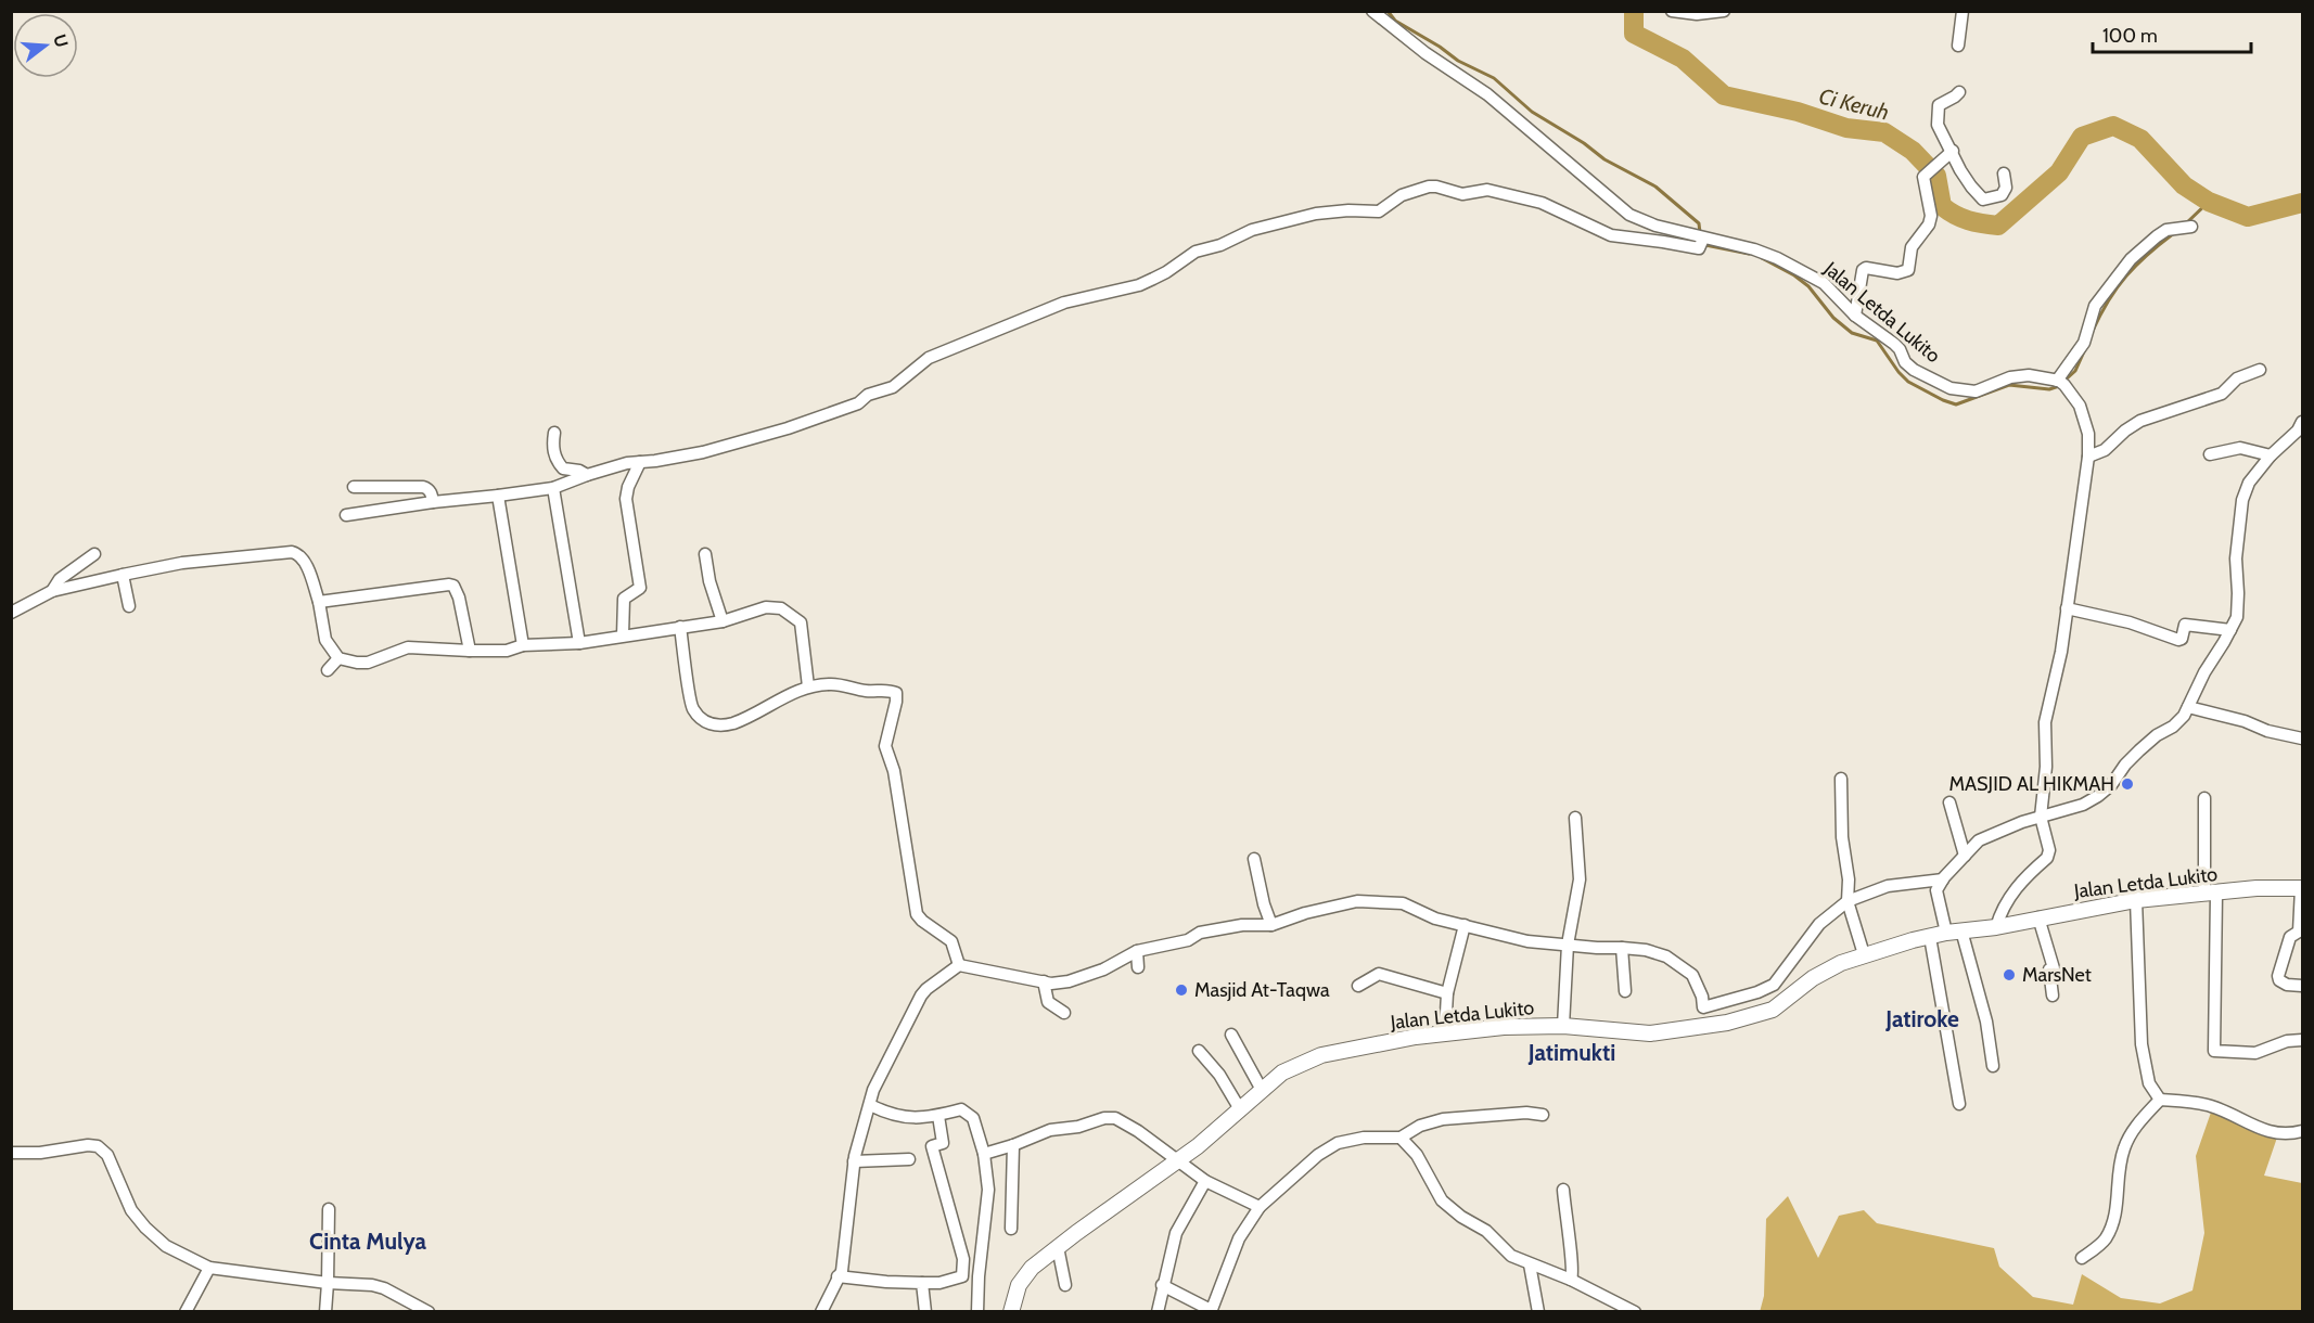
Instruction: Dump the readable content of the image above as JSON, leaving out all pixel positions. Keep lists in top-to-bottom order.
{
  "streets": {
    "street": ["Jalan Letda Lukito"]
  },
  "districts": ["Jatiroke", "Jatimukti", "Cinta Mulya"],
  "water": ["Ci Keruh"],
  "places": ["MASJID AL HIKMAH", "MarsNet", "Masjid At-Taqwa"],
  "scale_bar": "100 m",
  "north": "right"
}
